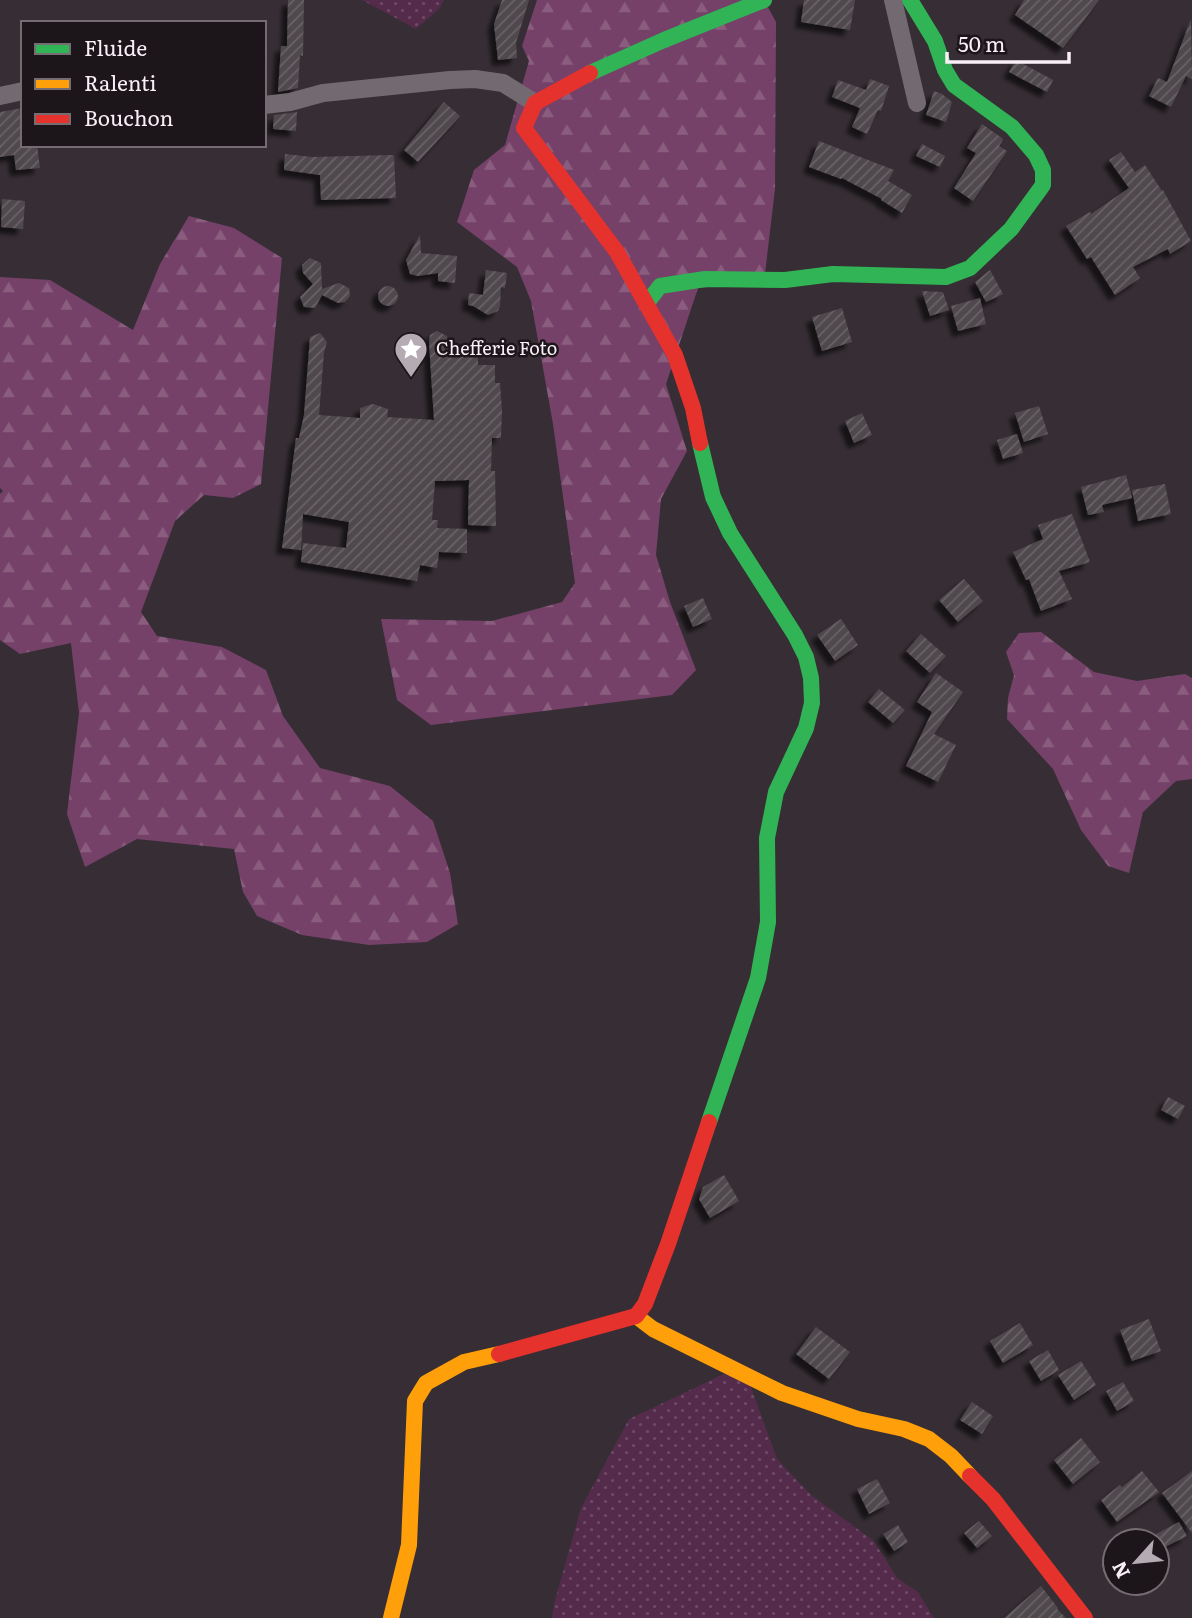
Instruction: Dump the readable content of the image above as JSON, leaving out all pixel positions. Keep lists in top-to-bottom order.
{
  "places": {
    "place": ["Chefferie Foto"]
  },
  "legend": ["Fluide", "Ralenti", "Bouchon"],
  "scale_bar": "50 m",
  "north": "bottom left"
}
